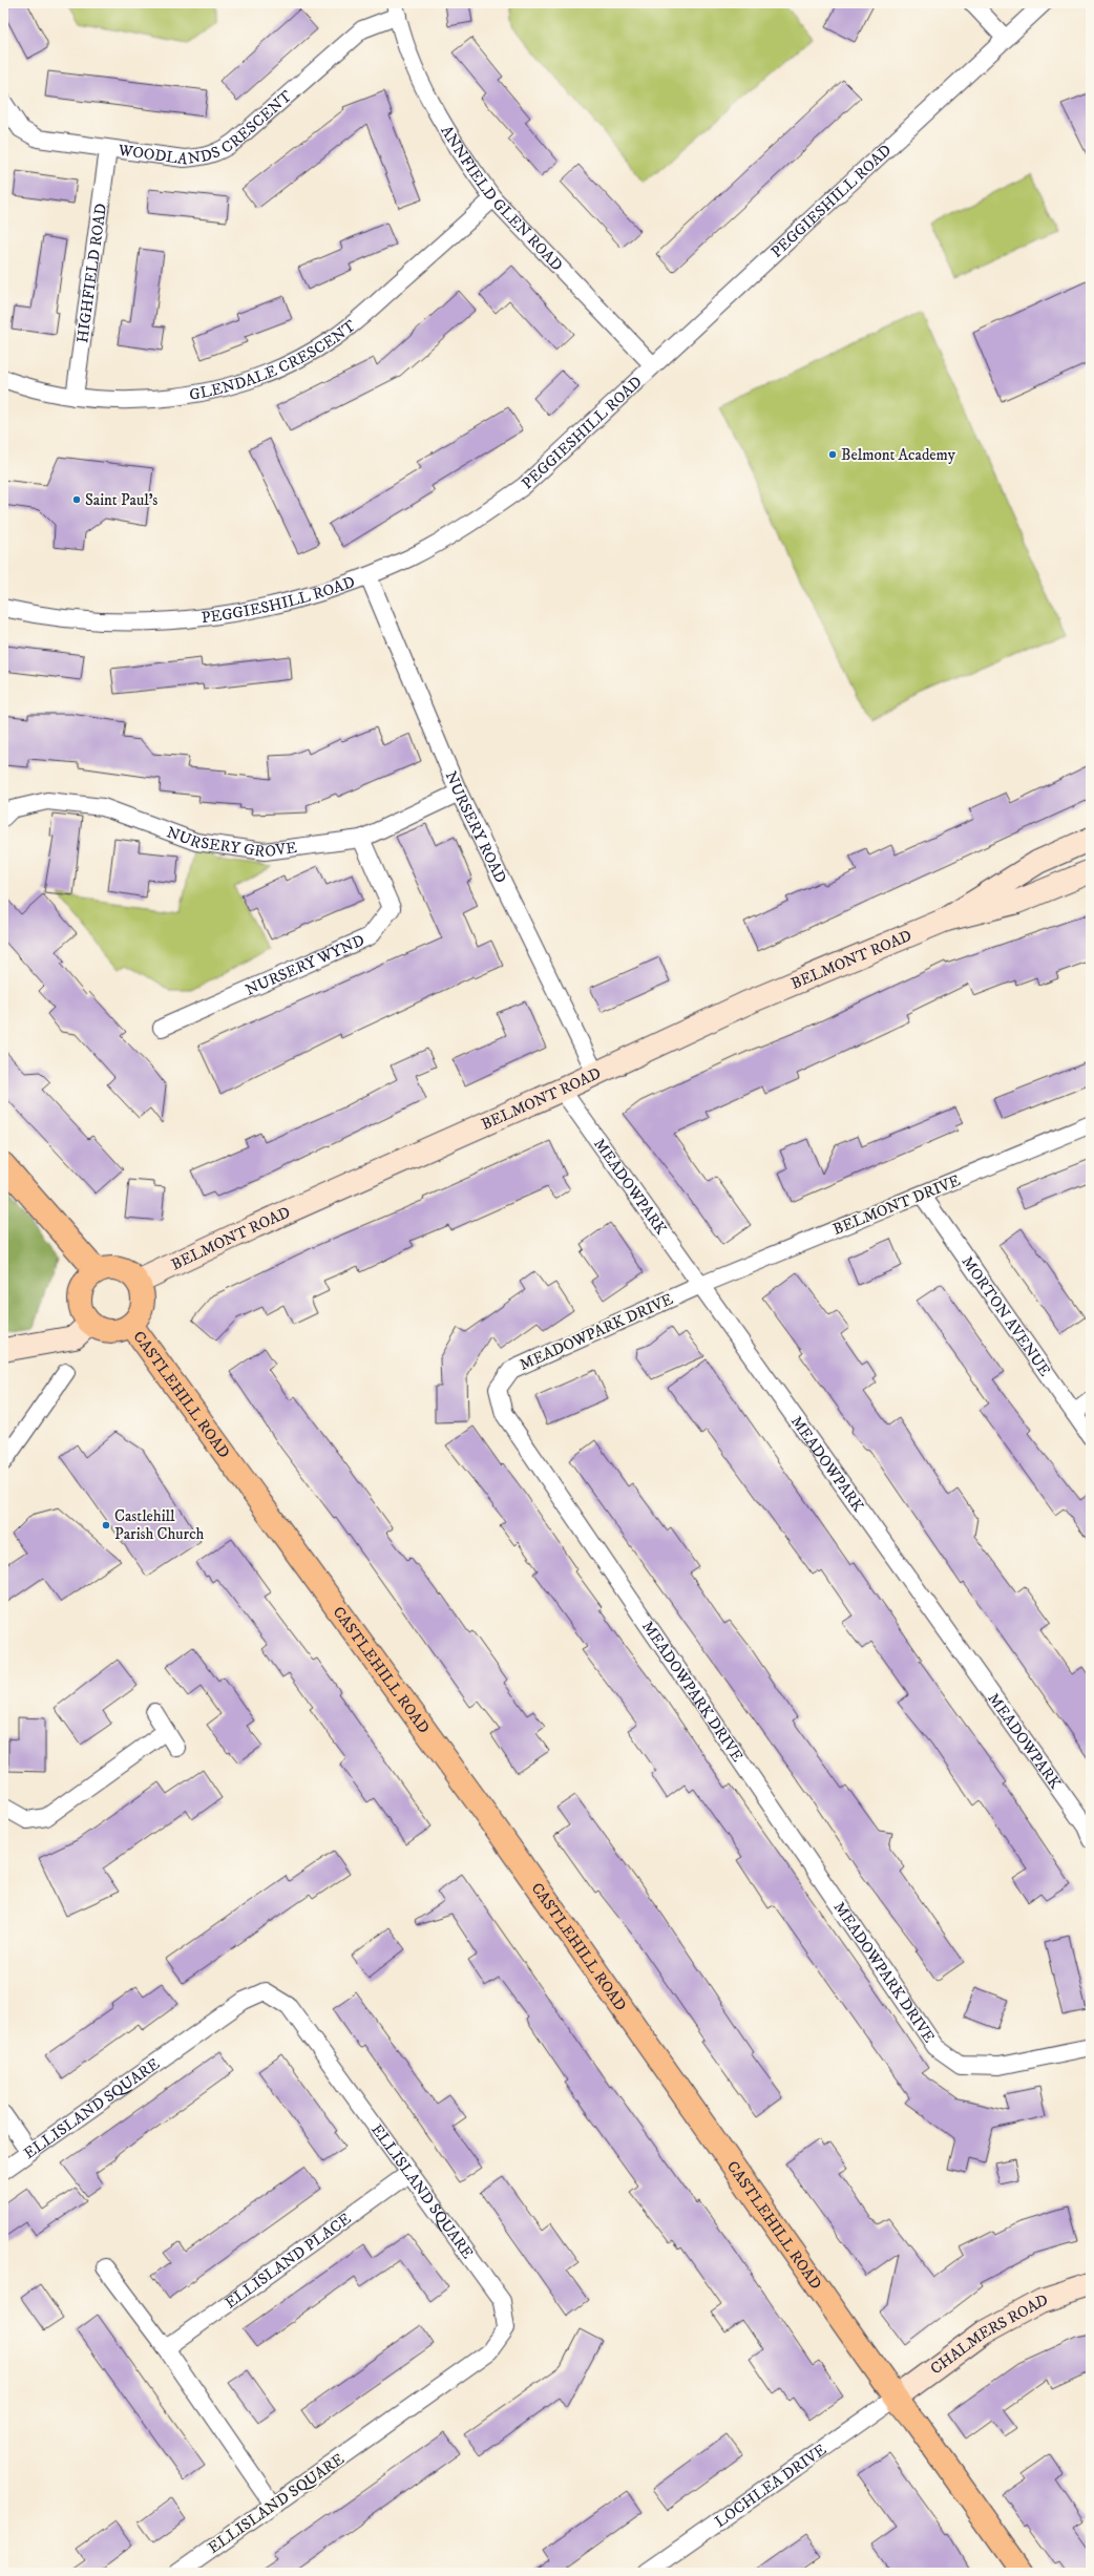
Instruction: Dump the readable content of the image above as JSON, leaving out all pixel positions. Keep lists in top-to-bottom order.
{
  "streets": {
    "main road": ["CASTLEHILL ROAD"],
    "street": [
      "WOODLANDS CRESCENT",
      "ANNFIELD GLEN ROAD",
      "PEGGIESHILL ROAD",
      "HIGHFIELD ROAD",
      "GLENDALE CRESCENT",
      "NURSERY ROAD",
      "NURSERY GROVE",
      "BELMONT ROAD",
      "NURSERY WYND",
      "MEADOWPARK",
      "BELMONT DRIVE",
      "MORTON AVENUE",
      "MEADOWPARK DRIVE",
      "ELLISLAND SQUARE",
      "ELLISLAND PLACE",
      "CHALMERS ROAD",
      "LOCHLEA DRIVE"
    ]
  },
  "crossings": [
    ["WOODLANDS CRESCENT", "ANNFIELD GLEN ROAD"],
    ["WOODLANDS CRESCENT", "HIGHFIELD ROAD"],
    ["ANNFIELD GLEN ROAD", "PEGGIESHILL ROAD"],
    ["ANNFIELD GLEN ROAD", "GLENDALE CRESCENT"],
    ["PEGGIESHILL ROAD", "NURSERY ROAD"],
    ["HIGHFIELD ROAD", "GLENDALE CRESCENT"],
    ["NURSERY ROAD", "NURSERY GROVE"],
    ["NURSERY ROAD", "BELMONT ROAD"],
    ["NURSERY GROVE", "NURSERY WYND"],
    ["BELMONT ROAD", "MEADOWPARK"],
    ["BELMONT ROAD", "CASTLEHILL ROAD"],
    ["MEADOWPARK", "BELMONT DRIVE"],
    ["MEADOWPARK", "MEADOWPARK DRIVE"],
    ["BELMONT DRIVE", "MORTON AVENUE"],
    ["BELMONT DRIVE", "MEADOWPARK DRIVE"],
    ["CASTLEHILL ROAD", "CHALMERS ROAD"],
    ["CASTLEHILL ROAD", "LOCHLEA DRIVE"],
    ["ELLISLAND SQUARE", "ELLISLAND PLACE"],
    ["CHALMERS ROAD", "LOCHLEA DRIVE"]
  ],
  "places": ["Belmont Academy", "Saint Paul's", "Castlehill Parish Church"]
}
